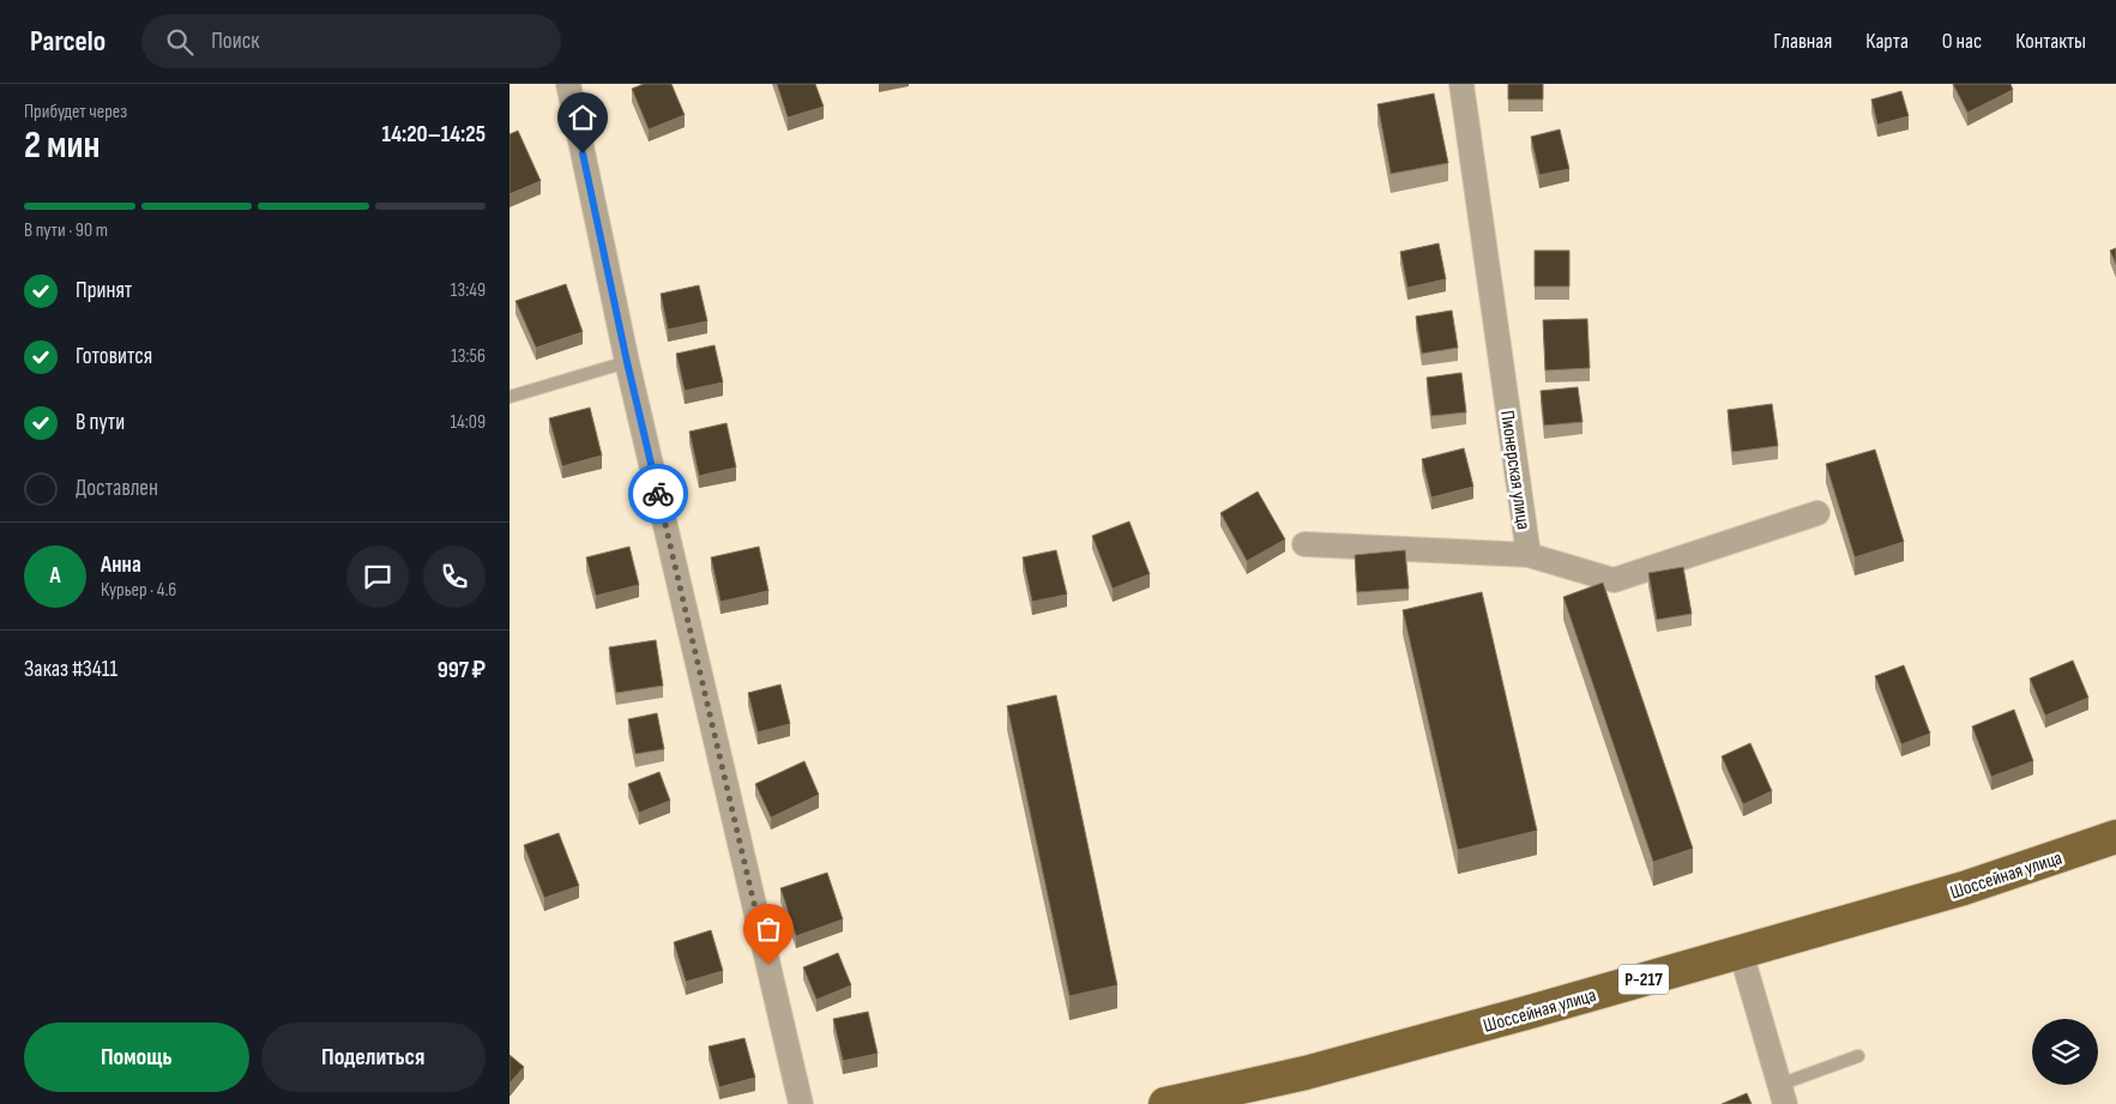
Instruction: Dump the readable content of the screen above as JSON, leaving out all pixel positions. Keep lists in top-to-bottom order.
{
  "streets": {
    "highway": ["Шоссейная улица", "Р-217"],
    "street": ["Пионерская улица"]
  },
  "page": {
    "header": "Parcelo",
    "search": "Поиск",
    "nav": [
      "Главная",
      "Карта",
      "О нас",
      "Контакты"
    ],
    "heading": ["2 мин", "Прибудет через", "14:20–14:25"],
    "panel": [
      "Анна",
      "Курьер · 4.6",
      "Заказ #3411",
      "997 ₽"
    ],
    "bar": "В пути · 90 m",
    "list": [
      ["Принят", "13:49"],
      ["Готовится", "13:56"],
      ["В пути", "14:09"],
      "Доставлен"
    ],
    "round": "А",
    "buttons": ["Помощь", "Поделиться"]
  }
}
